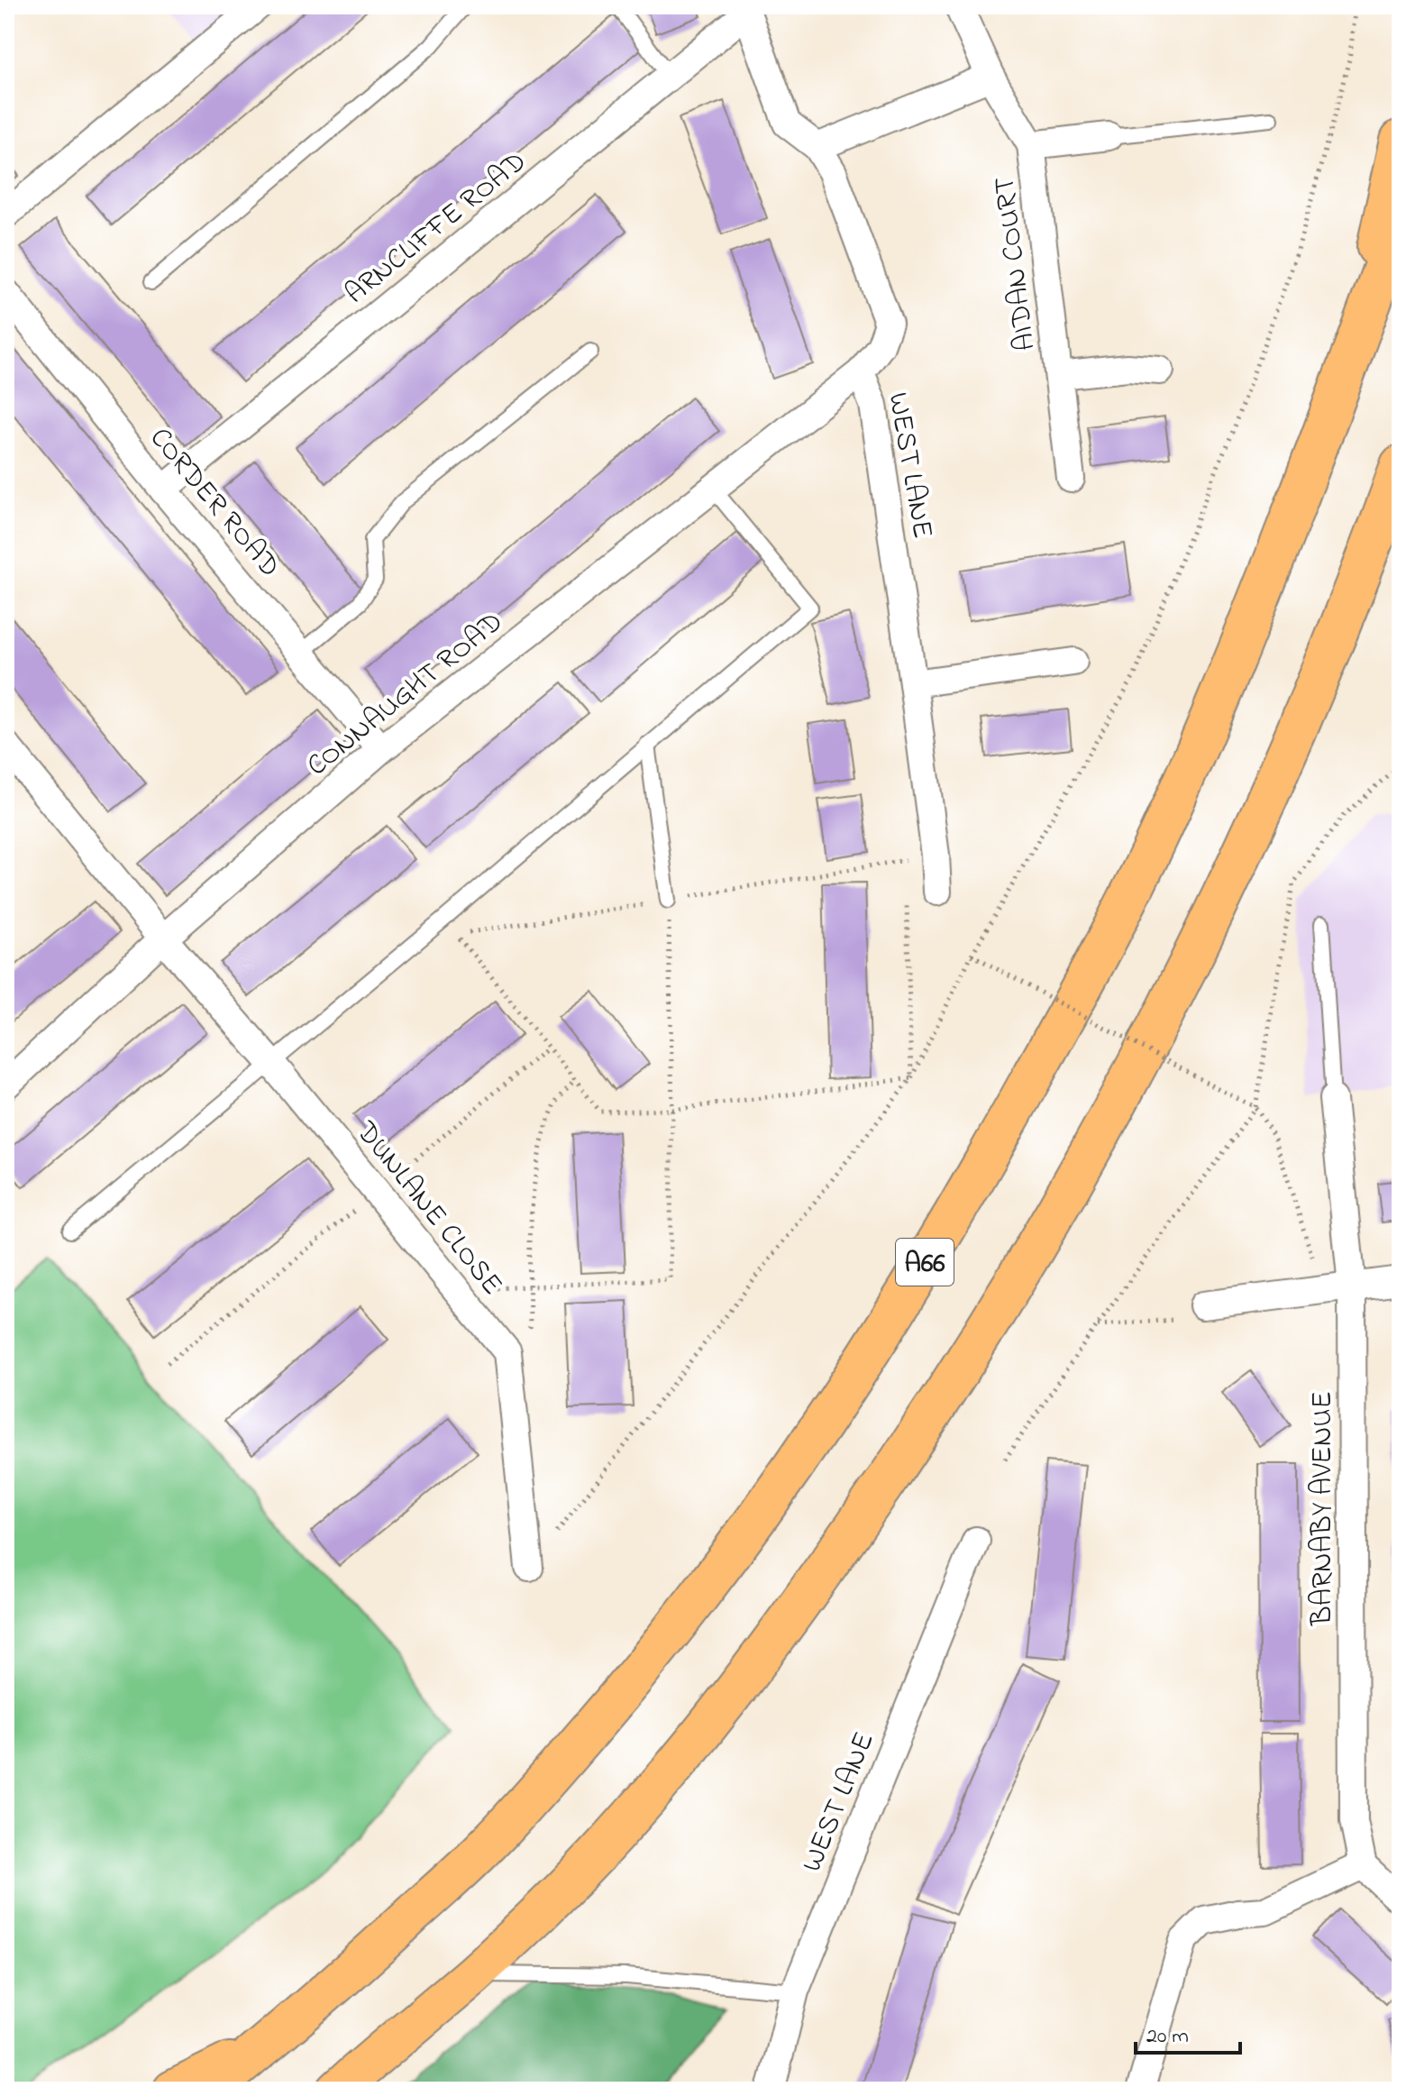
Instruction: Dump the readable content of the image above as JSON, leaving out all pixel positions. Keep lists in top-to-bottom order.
{
  "streets": {
    "highway": ["A66"],
    "street": [
      "ARNCLIFFE ROAD",
      "AIDAN COURT",
      "WEST LANE",
      "CORDER ROAD",
      "CONNAUGHT ROAD",
      "DUNLANE CLOSE",
      "BARNABY AVENUE"
    ]
  },
  "crossings": [
    ["ARNCLIFFE ROAD", "WEST LANE"],
    ["ARNCLIFFE ROAD", "CORDER ROAD"],
    ["WEST LANE", "CONNAUGHT ROAD"],
    ["CORDER ROAD", "CONNAUGHT ROAD"],
    ["CONNAUGHT ROAD", "DUNLANE CLOSE"]
  ],
  "scale_bar": "20 m"
}
